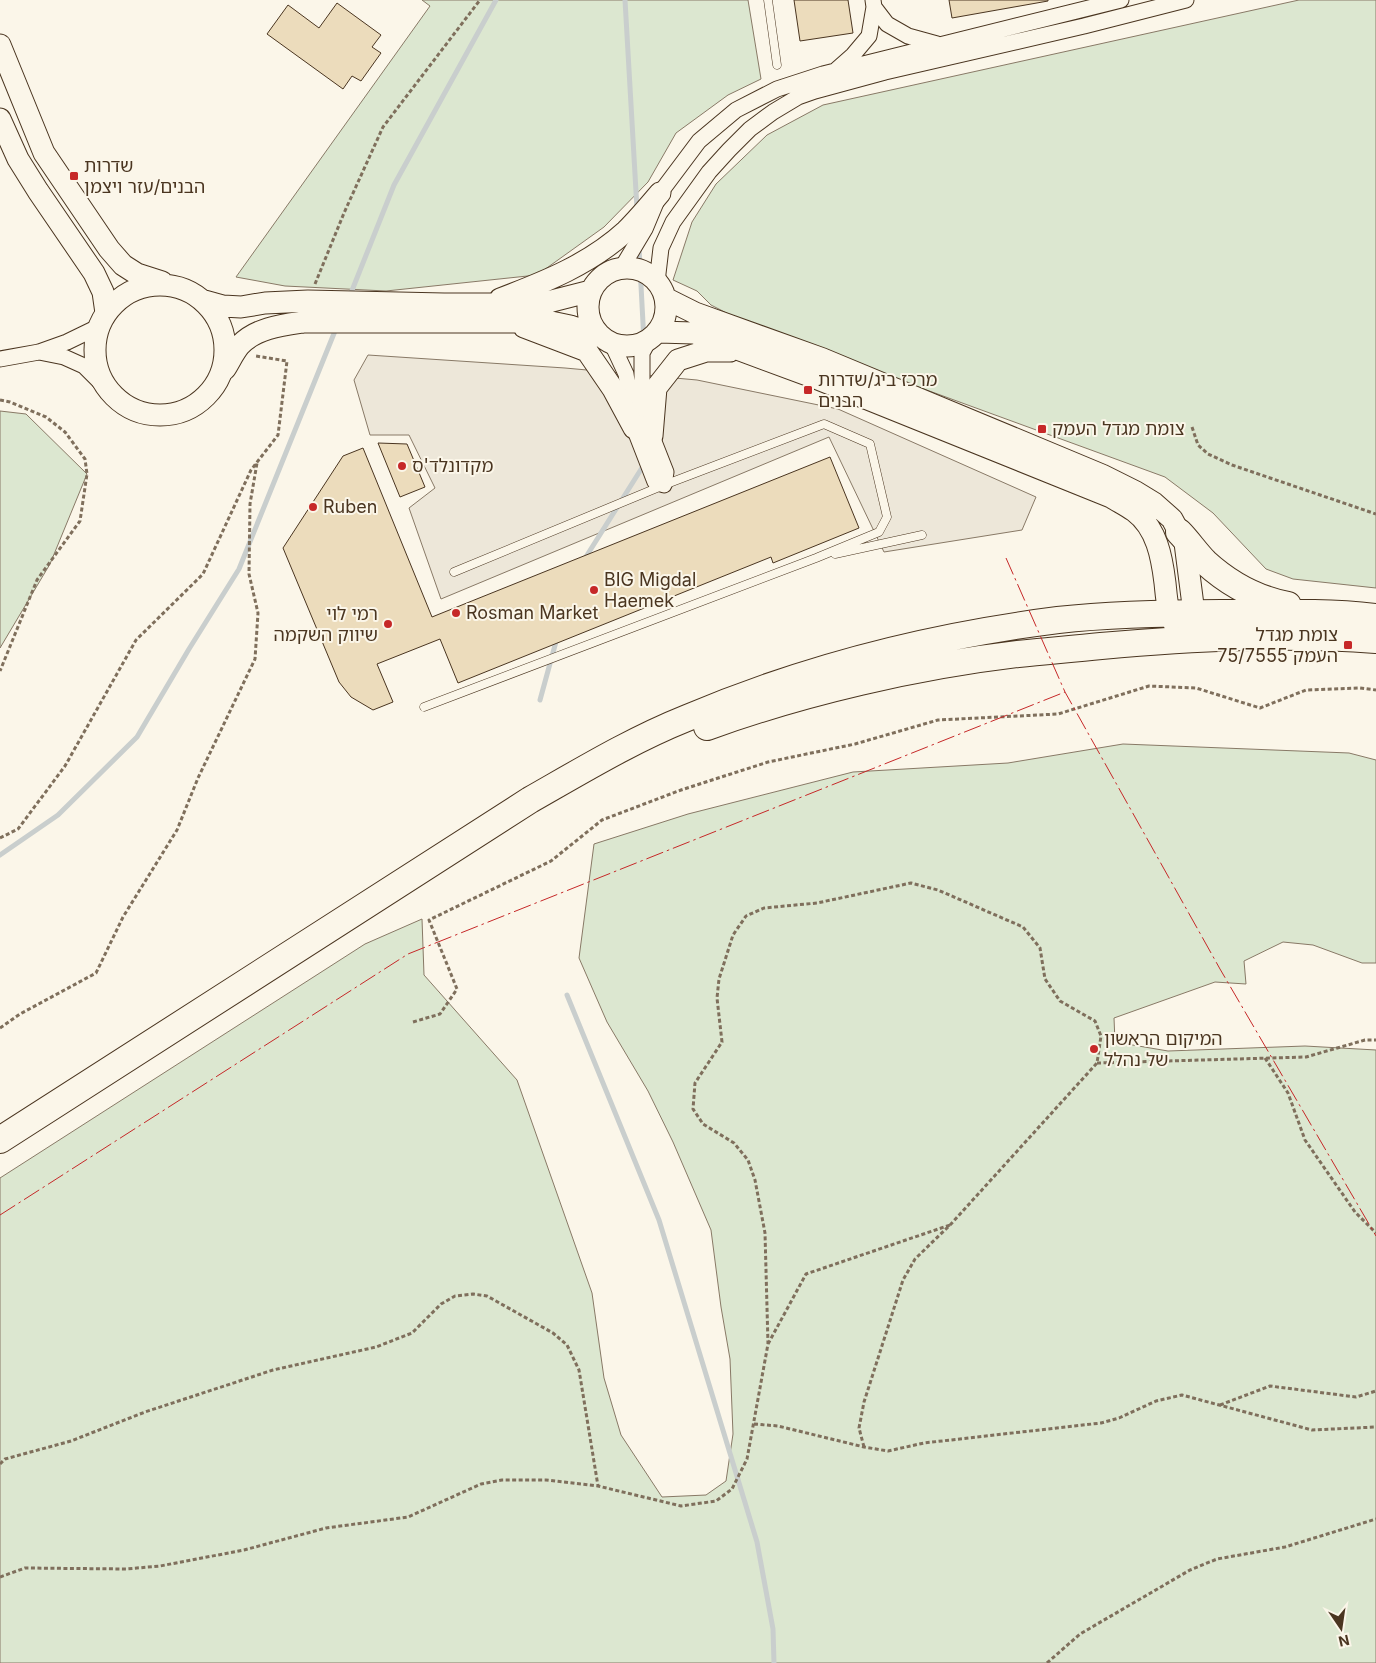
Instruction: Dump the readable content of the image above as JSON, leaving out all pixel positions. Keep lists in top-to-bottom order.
{
  "places": {
    "transit": [
      "שדרות הבנים/עזר ויצמן",
      "מרכז ביג/שדרות הבנים",
      "צומת מגדל העמק",
      "צומת מגדל העמק 75/7555"
    ],
    "other": [
      "מקדונלד'ס",
      "Ruben",
      "BIG Migdal Haemek",
      "Rosman Market",
      "רמי לוי שיווק השקמה",
      "המיקום הראשון של נהלל"
    ]
  },
  "north": "bottom"
}
